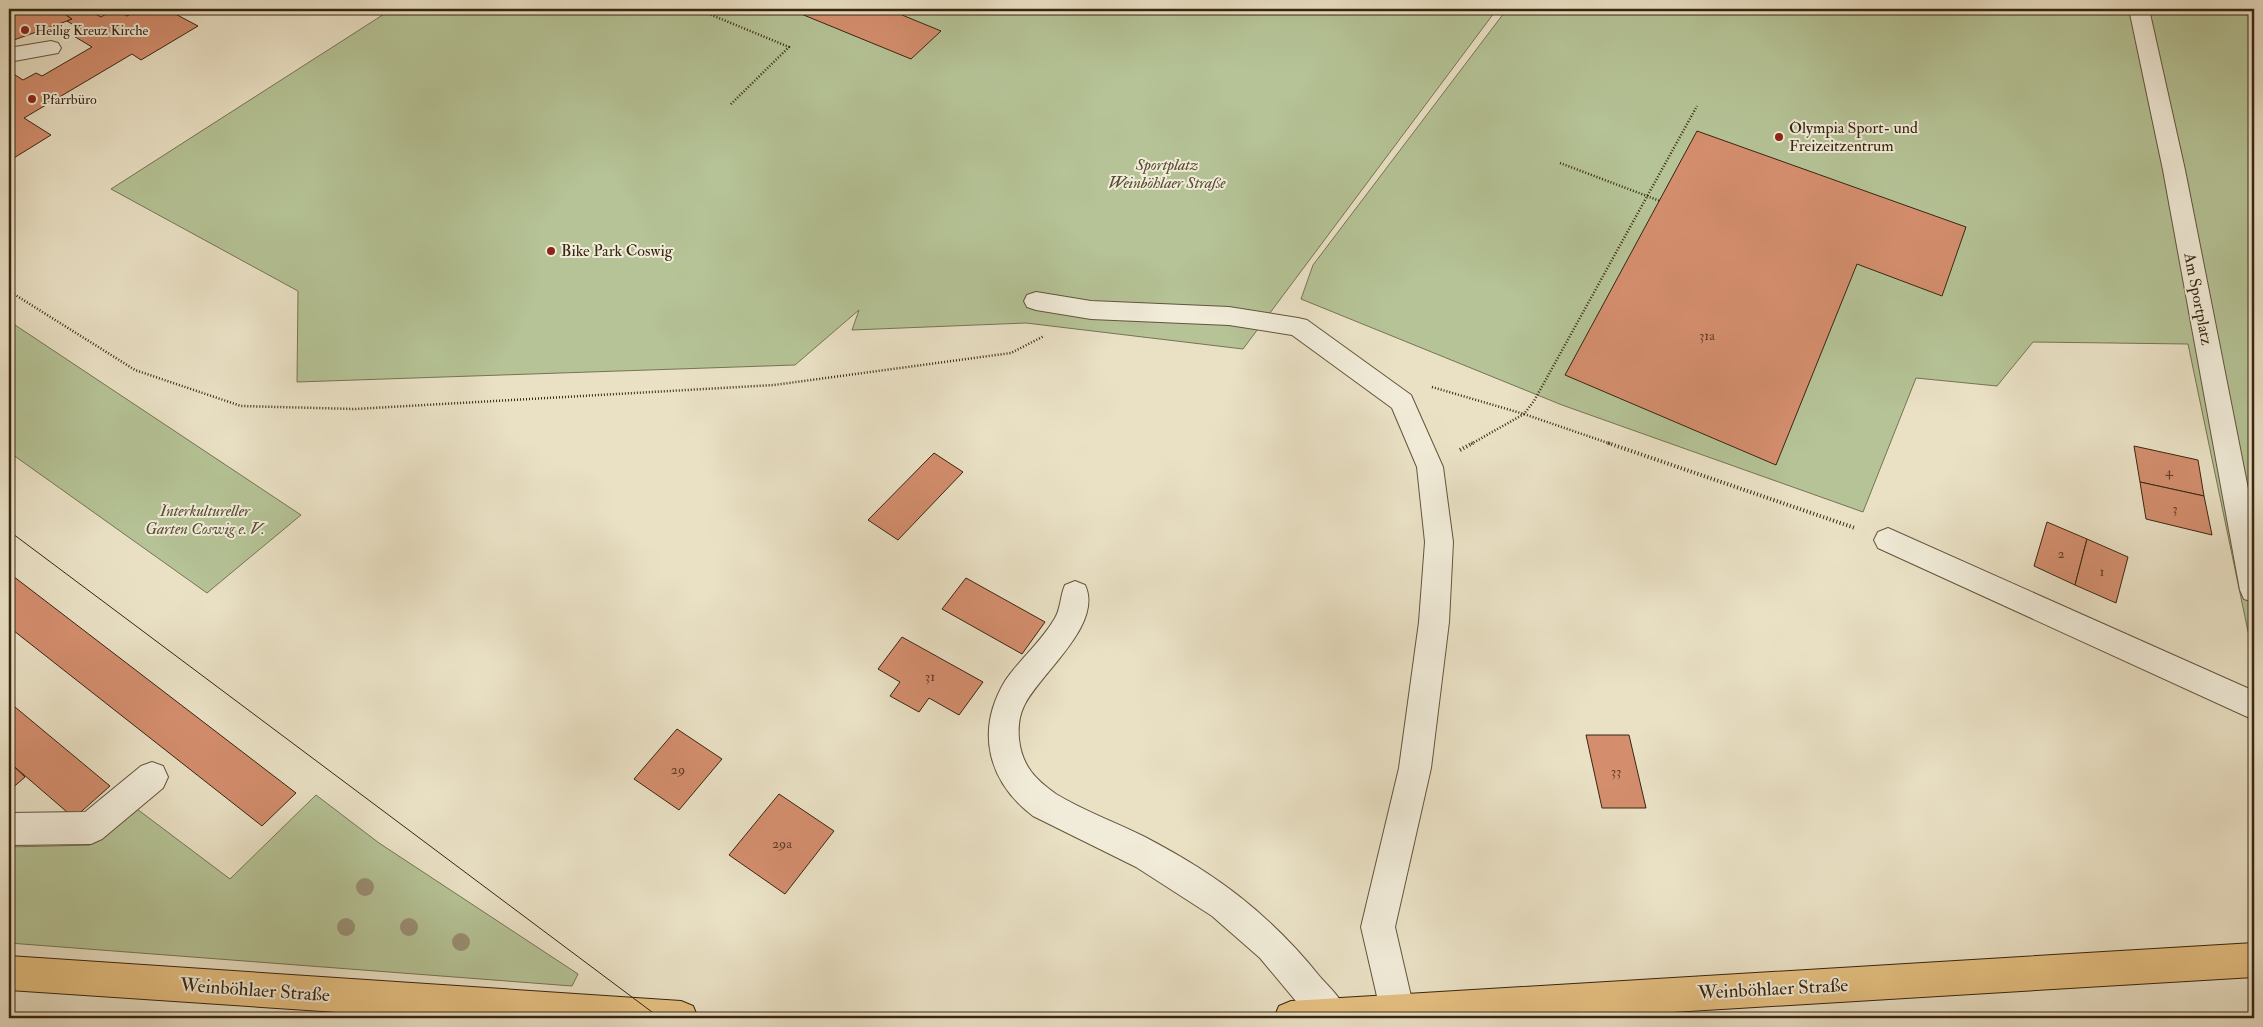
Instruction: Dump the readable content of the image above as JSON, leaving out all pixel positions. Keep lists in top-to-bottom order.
{
  "streets": {
    "main road": ["Weinböhlaer Straße"],
    "lane": ["Am Sportplatz"]
  },
  "parks": ["Sportplatz Weinböhlaer Straße", "Interkultureller Garten Coswig e. V."],
  "places": [
    "Heilig Kreuz Kirche",
    "Pfarrbüro",
    "Olympia Sport- und Freizeitzentrum",
    "Bike Park Coswig"
  ],
  "house_numbers": [
    "31a",
    "4",
    "3",
    "2",
    "1",
    "31",
    "29",
    "33",
    "29a"
  ]
}
